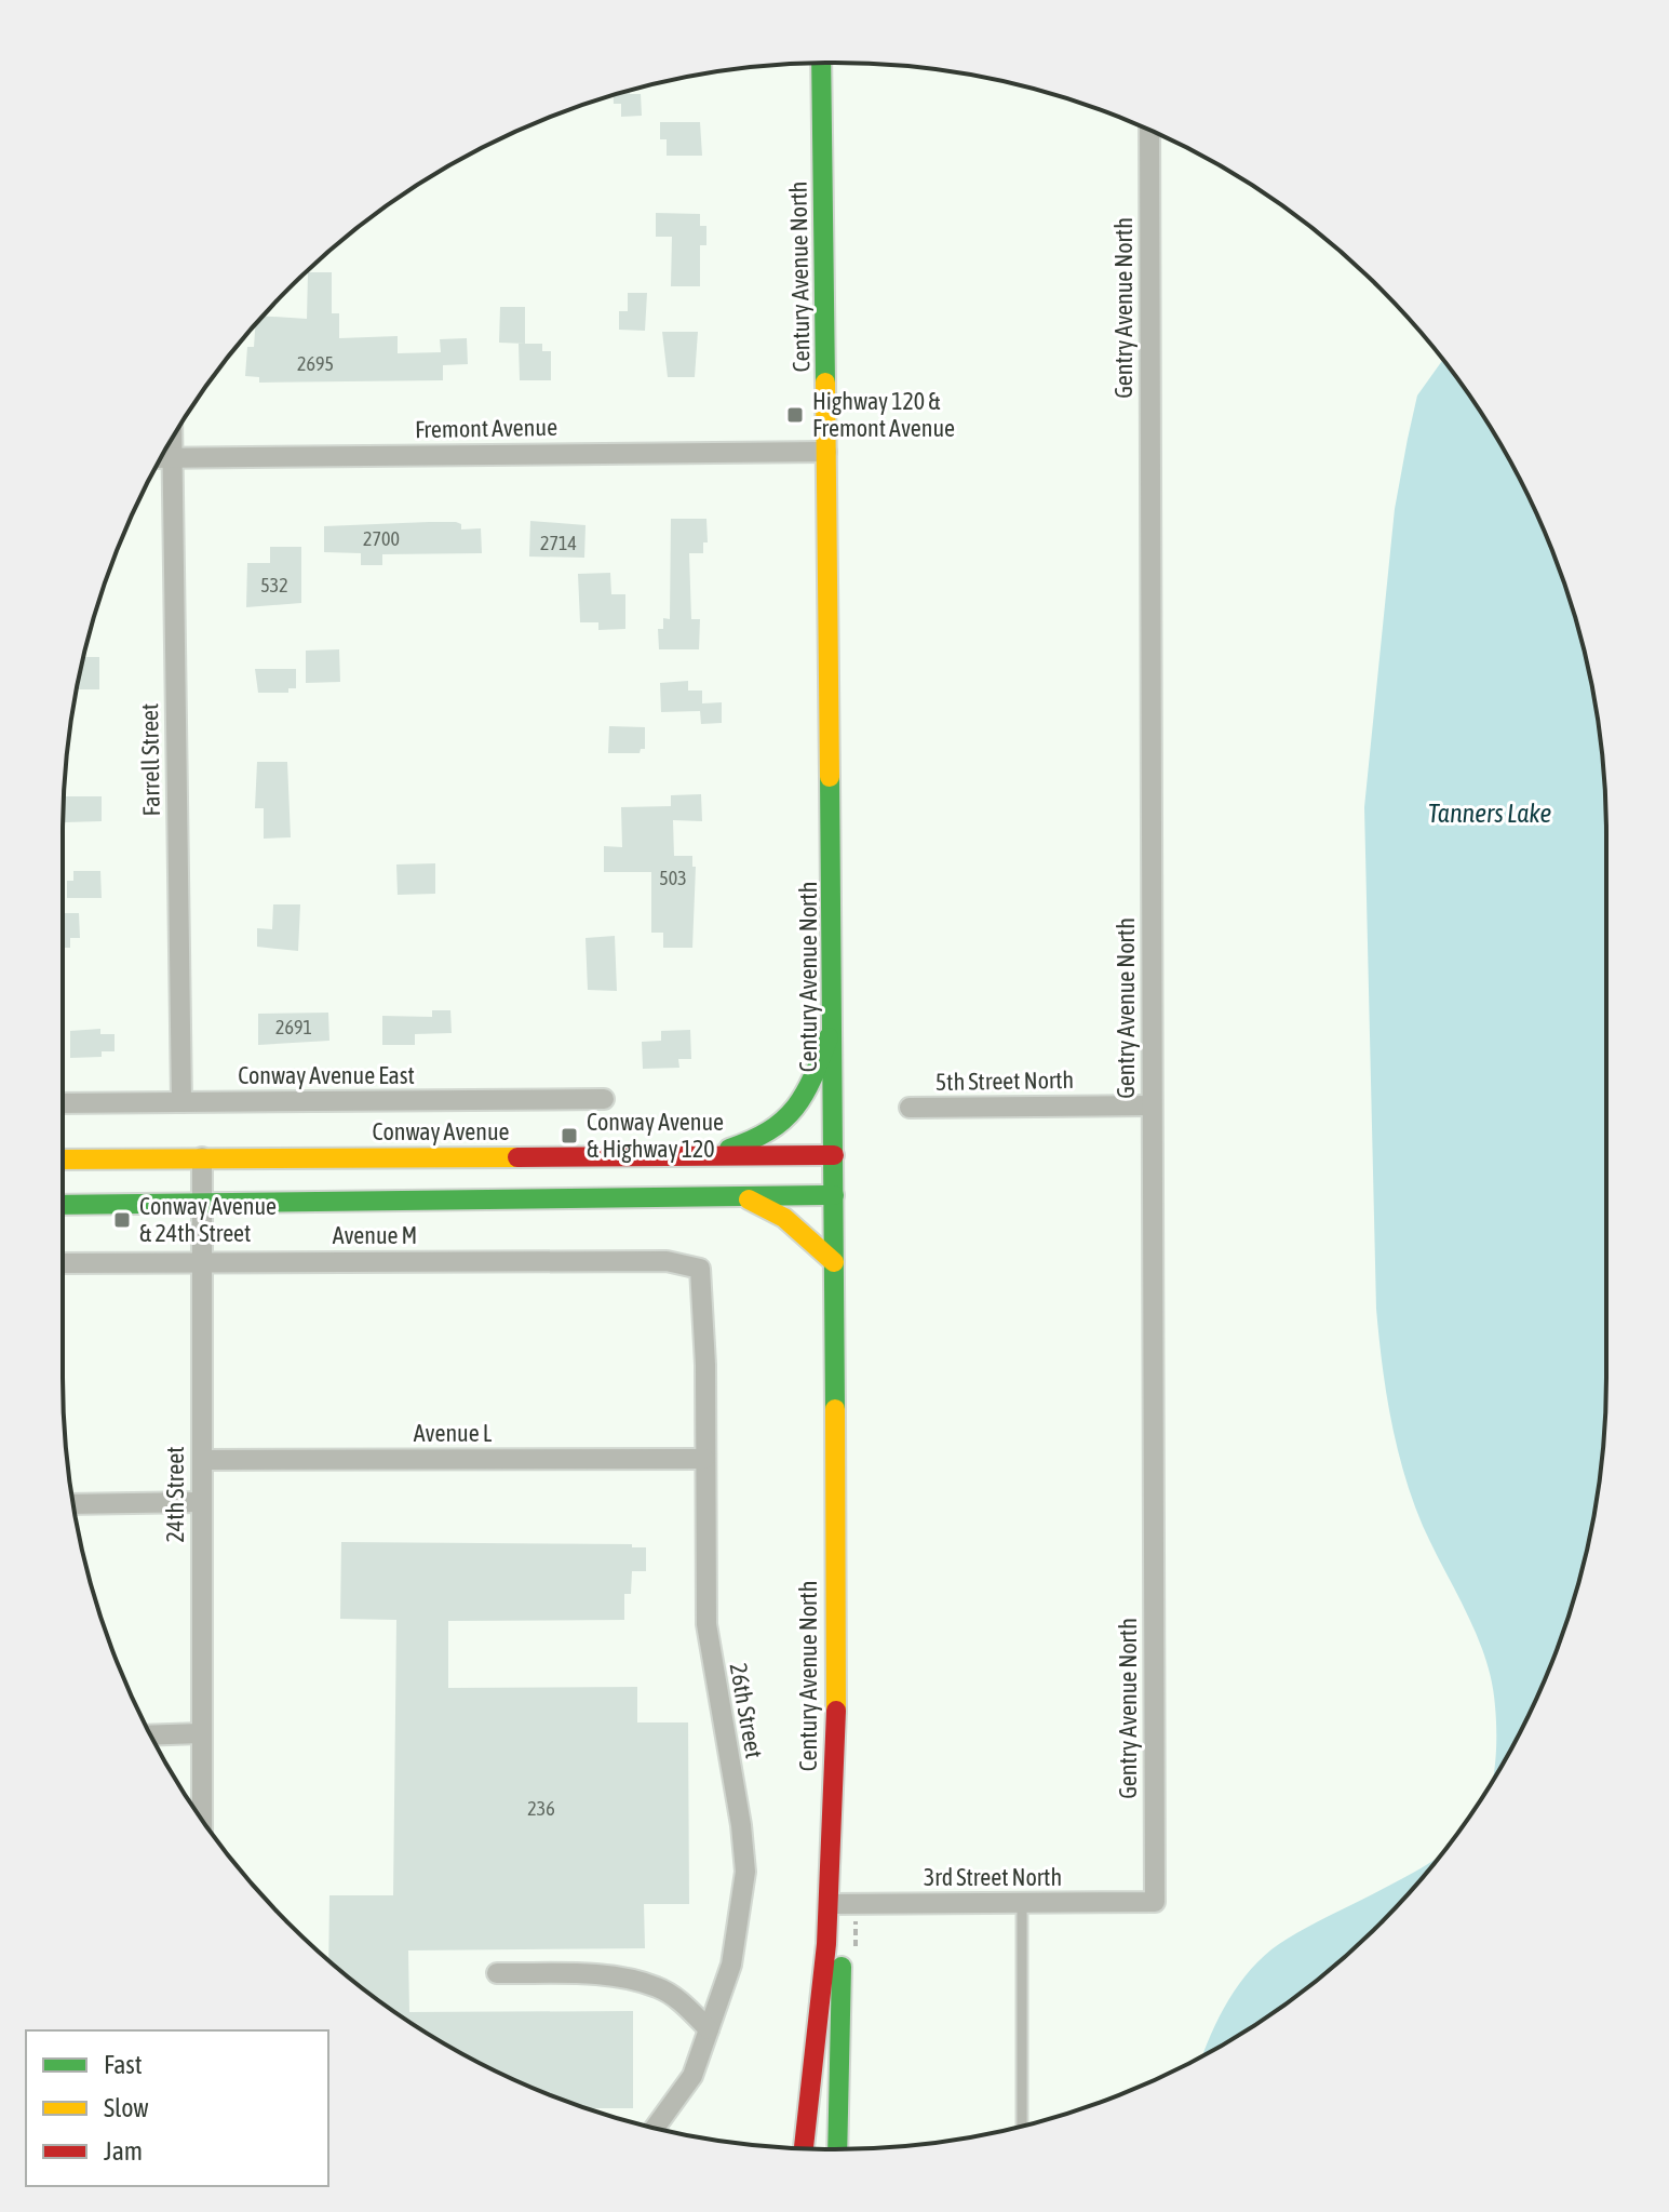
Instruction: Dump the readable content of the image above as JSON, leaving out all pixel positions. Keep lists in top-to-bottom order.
{
  "streets": {
    "main road": ["Century Avenue North", "Conway Avenue"],
    "street": [
      "Gentry Avenue North",
      "Fremont Avenue",
      "Farrell Street",
      "Conway Avenue East",
      "5th Street North",
      "Avenue M",
      "Avenue L",
      "24th Street",
      "26th Street",
      "3rd Street North"
    ]
  },
  "crossings": [
    ["Century Avenue North", "Fremont Avenue"],
    ["Century Avenue North", "Conway Avenue"],
    ["Century Avenue North", "3rd Street North"],
    ["Gentry Avenue North", "5th Street North"],
    ["Gentry Avenue North", "3rd Street North"],
    ["Fremont Avenue", "Farrell Street"],
    ["Farrell Street", "Conway Avenue East"],
    ["Conway Avenue", "24th Street"],
    ["Avenue M", "24th Street"],
    ["Avenue M", "26th Street"],
    ["Avenue L", "24th Street"],
    ["Avenue L", "26th Street"]
  ],
  "water": ["Tanners Lake"],
  "places": {
    "transit": ["Highway 120 & Fremont Avenue", "Conway Avenue & Highway 120", "Conway Avenue & 24th Street"]
  },
  "house_numbers": [
    "2695",
    "2700",
    "2714",
    "532",
    "503",
    "2691",
    "236"
  ],
  "legend": ["Fast", "Slow", "Jam"]
}
